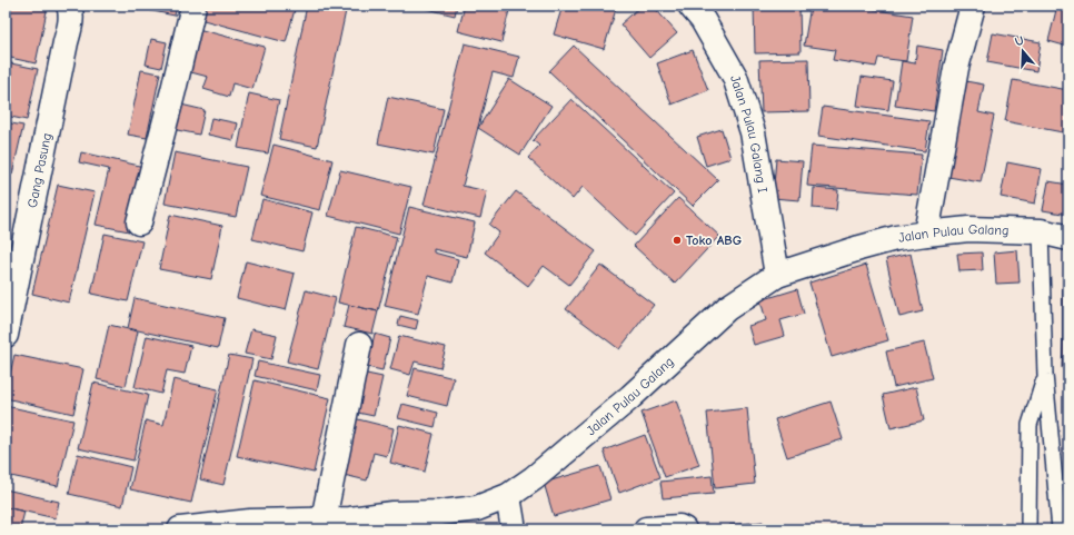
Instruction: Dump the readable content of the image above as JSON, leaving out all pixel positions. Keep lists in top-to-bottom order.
{
  "streets": {
    "street": ["Jalan Pulau Galang I", "Gang Pasung", "Jalan Pulau Galang"]
  },
  "crossings": [
    ["Jalan Pulau Galang I", "Jalan Pulau Galang"]
  ],
  "places": ["Toko ABG"],
  "north": "top"
}
